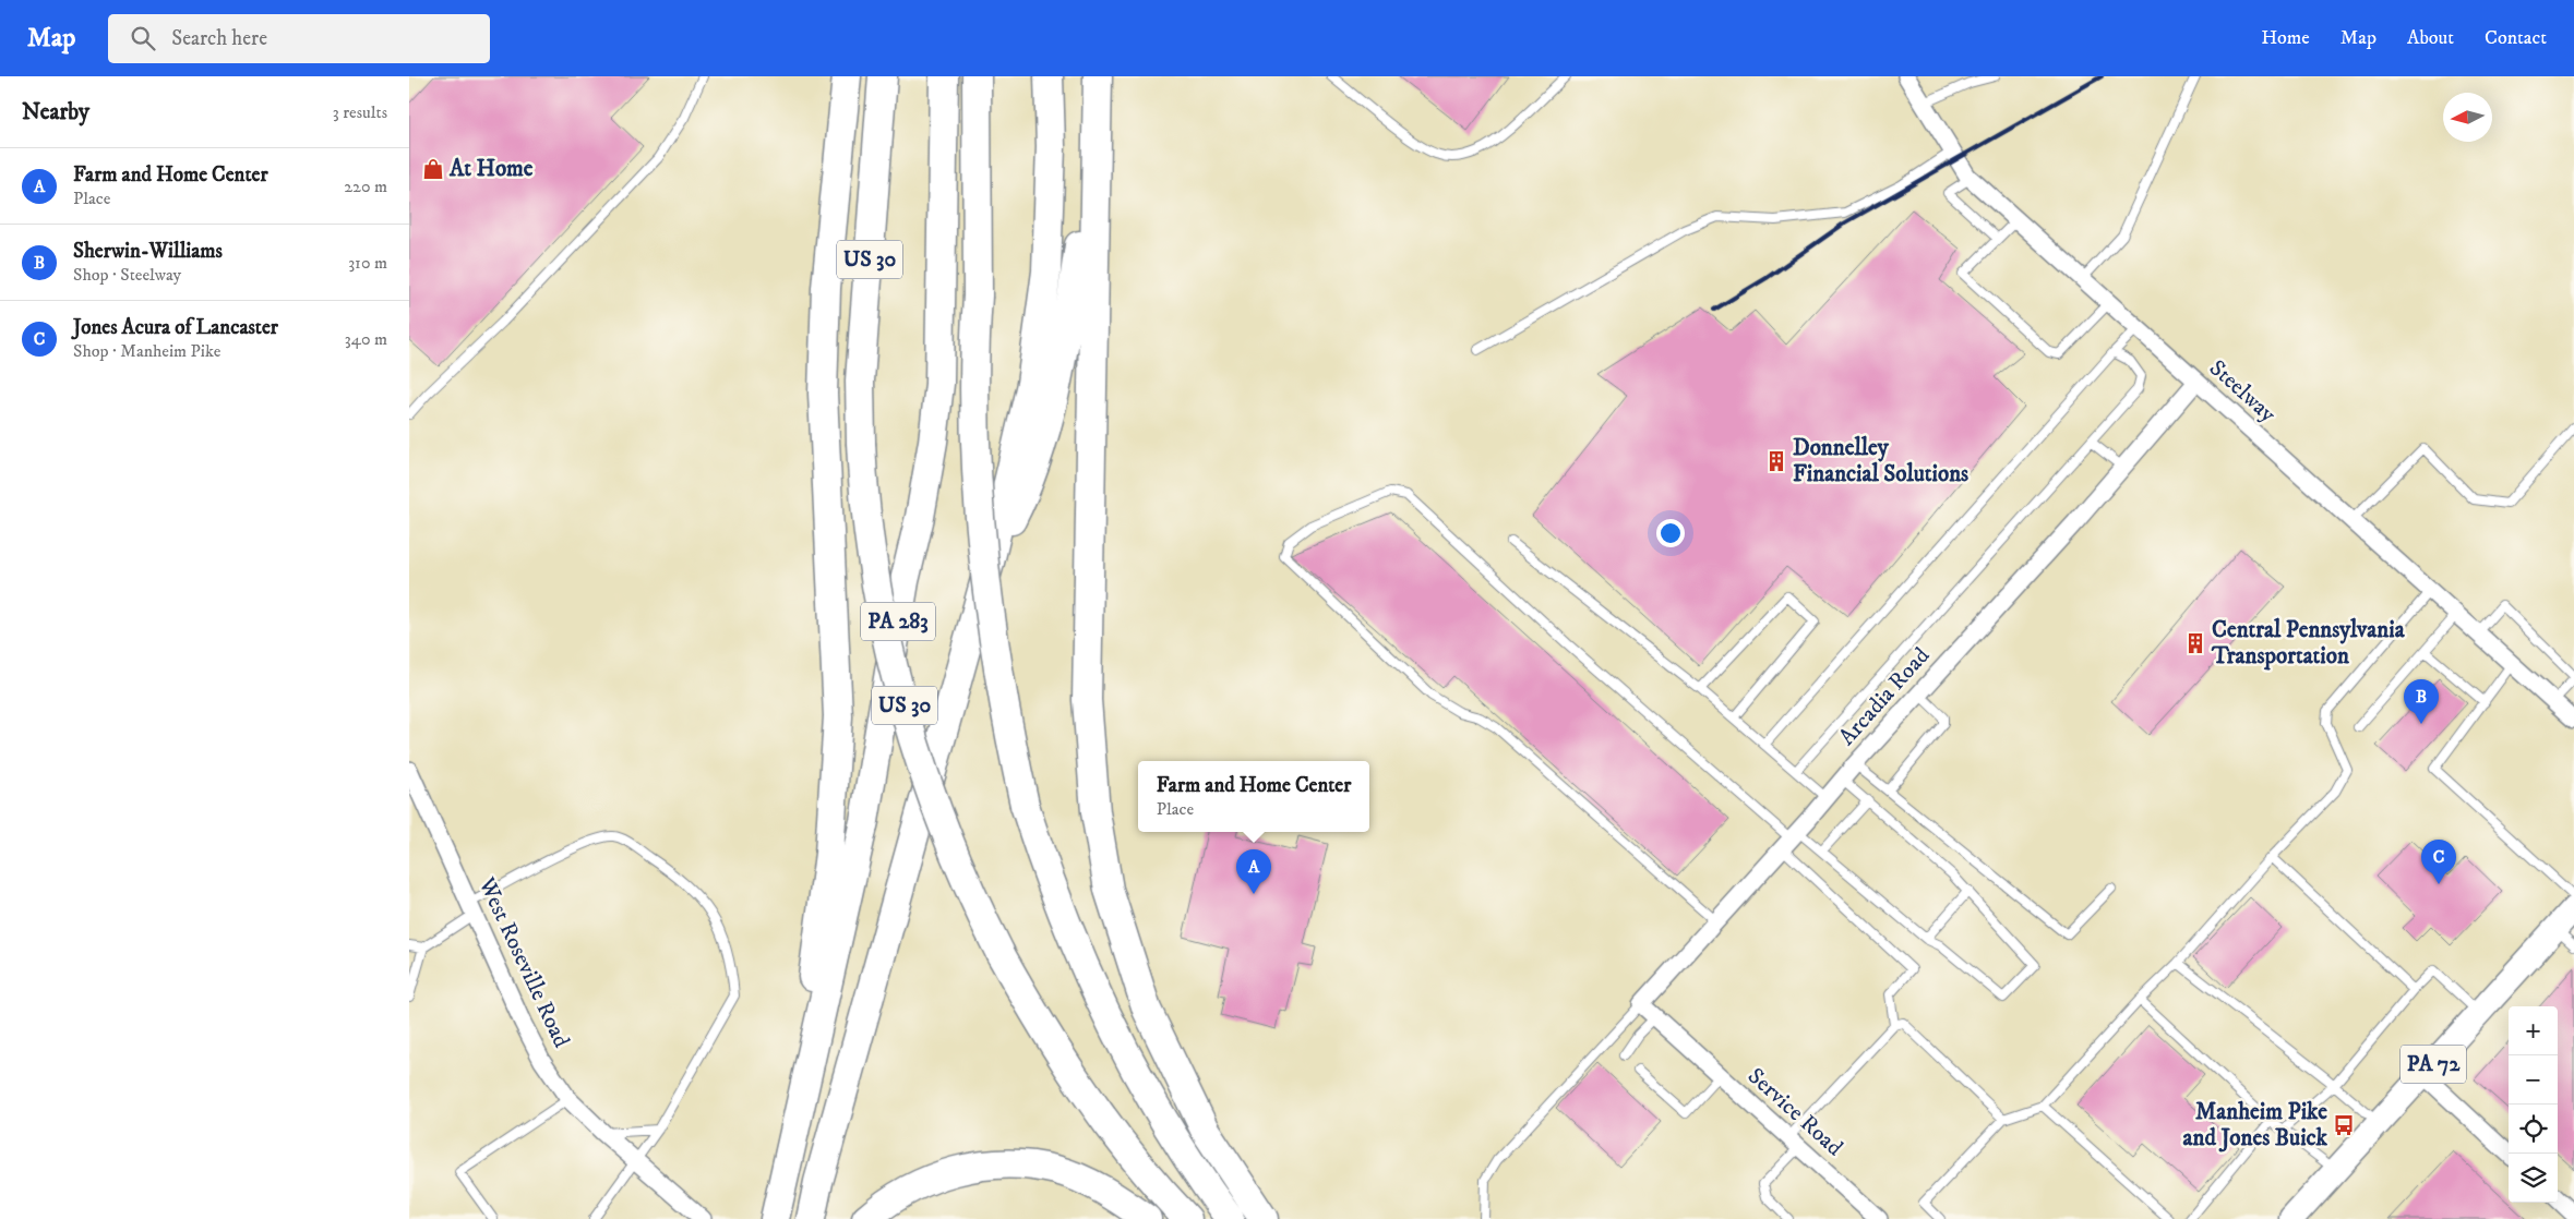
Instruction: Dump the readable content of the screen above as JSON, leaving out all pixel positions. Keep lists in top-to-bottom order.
{
  "streets": {
    "highway": ["US 30", "PA 283"],
    "main road": ["PA 72"],
    "street": [
      "Steelway",
      "Arcadia Road",
      "West Roseville Road",
      "Service Road"
    ]
  },
  "crossings": [
    ["Steelway", "Arcadia Road"]
  ],
  "places": {
    "shop": ["At Home"],
    "building": ["Donnelley Financial Solutions", "Central Pennsylvania Transportation"],
    "bus stop": ["Manheim Pike and Jones Buick"]
  },
  "north": "left",
  "page": {
    "header": "Map",
    "search": "Search here",
    "nav": [
      "Home",
      "Map",
      "About",
      "Contact"
    ],
    "heading": ["Nearby", "3 results"],
    "list": [
      {
        "mark": "A",
        "name": "Farm and Home Center",
        "note": "Place",
        "value": "220 m"
      },
      {
        "mark": "B",
        "name": "Sherwin-Williams",
        "note": "Shop · Steelway",
        "value": "310 m"
      },
      {
        "mark": "C",
        "name": "Jones Acura of Lancaster",
        "note": "Shop · Manheim Pike",
        "value": "340 m"
      }
    ],
    "pins": ["B", "C", "A"],
    "popup": ["Farm and Home Center", "Place"],
    "map_buttons": ["+", "−"]
  }
}
